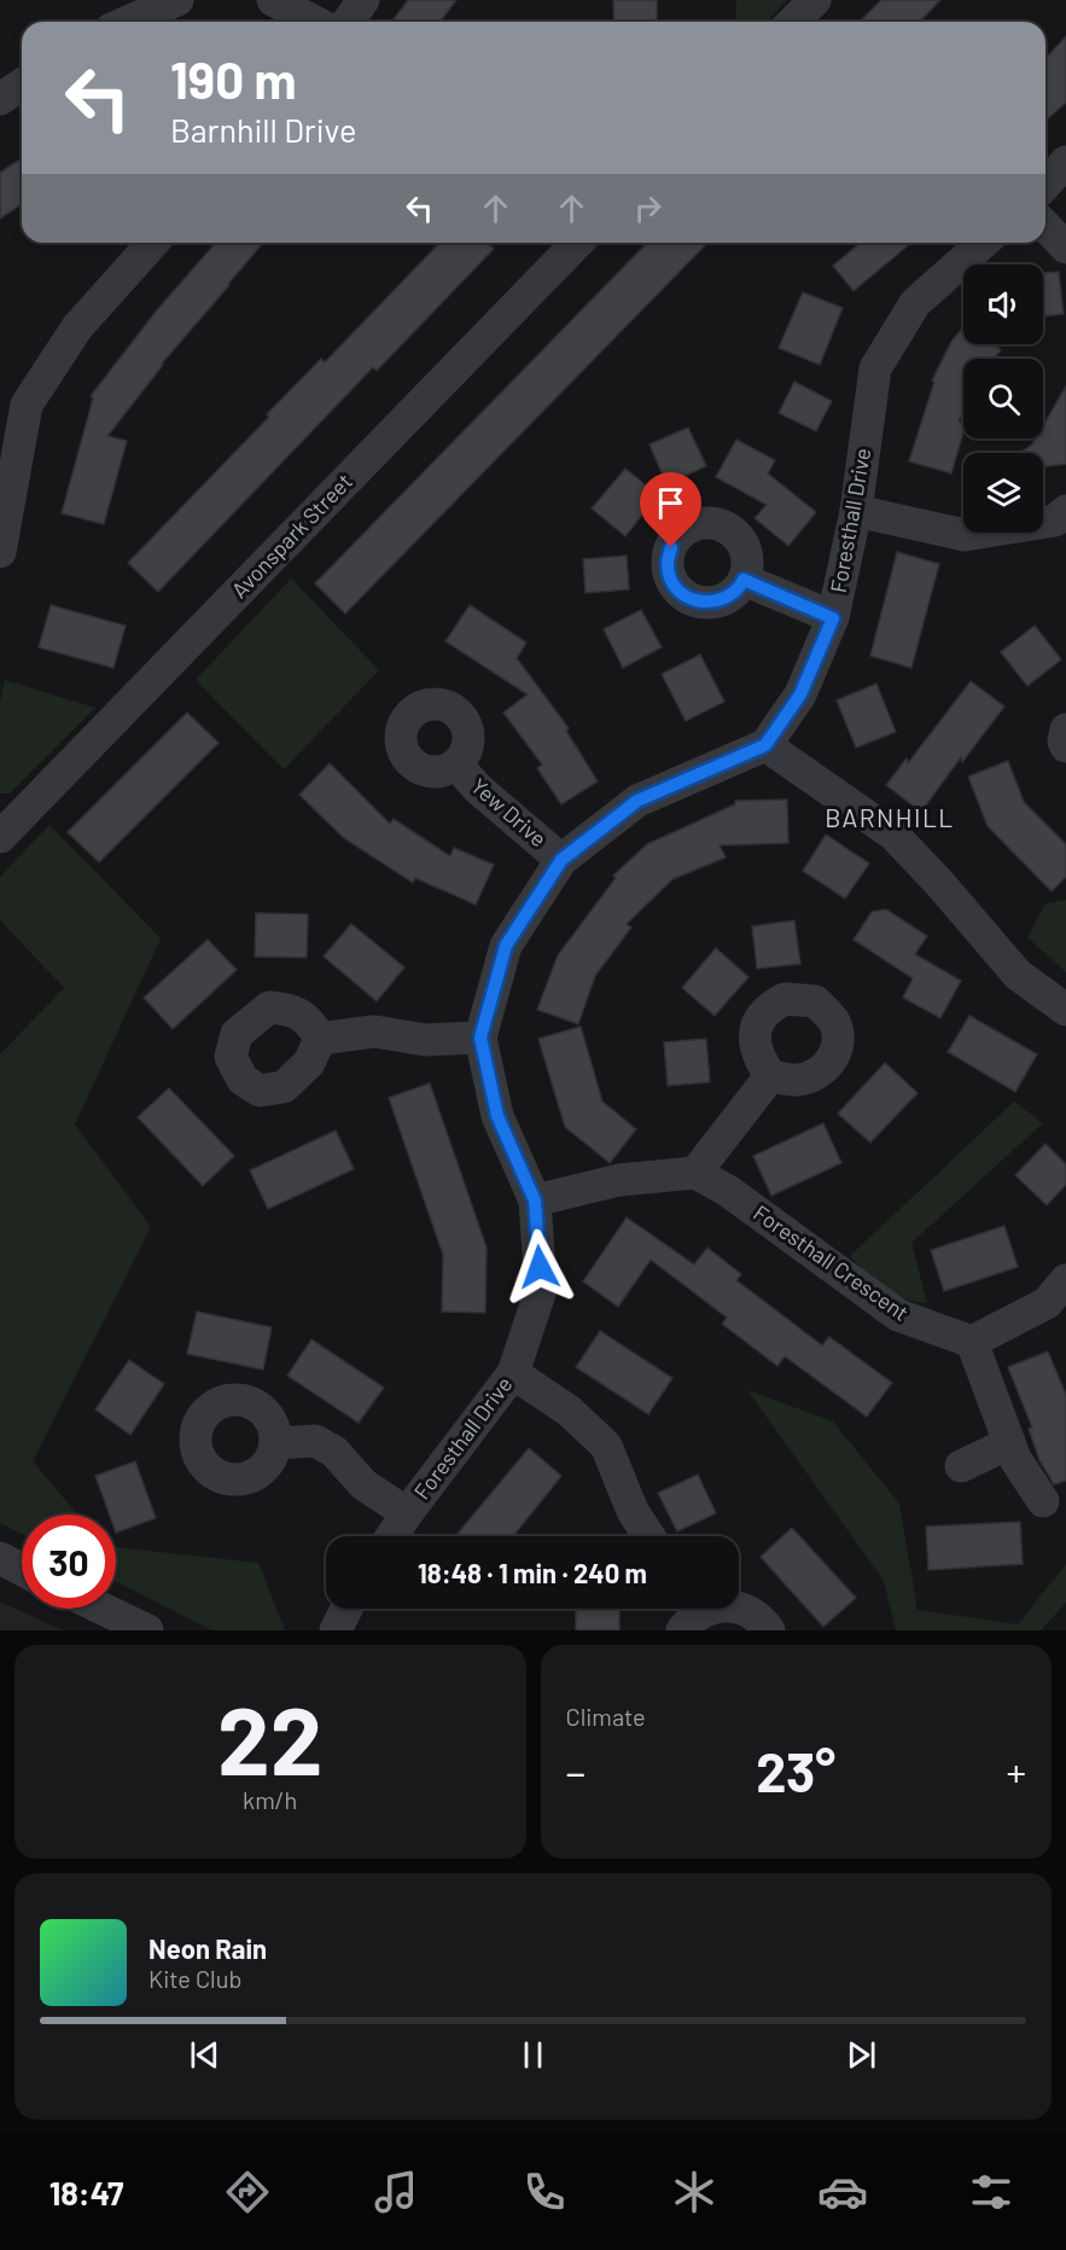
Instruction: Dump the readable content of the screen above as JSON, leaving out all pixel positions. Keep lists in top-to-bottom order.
{
  "streets": {
    "street": [
      "Foresthall Drive",
      "Avonspark Street",
      "Yew Drive",
      "Foresthall Crescent"
    ]
  },
  "crossings": [
    ["Foresthall Drive", "Yew Drive"]
  ],
  "districts": ["BARNHILL"],
  "page": {
    "turn": ["190 m", "Barnhill Drive"],
    "limit": "30",
    "trip": "18:48 · 1 min · 240 m",
    "tile": [
      ["22", "km/h"],
      "Climate"
    ],
    "heat": ["−", "23°", "+"],
    "song": ["Neon Rain", "Kite Club"],
    "tabs": "18:47"
  }
}
